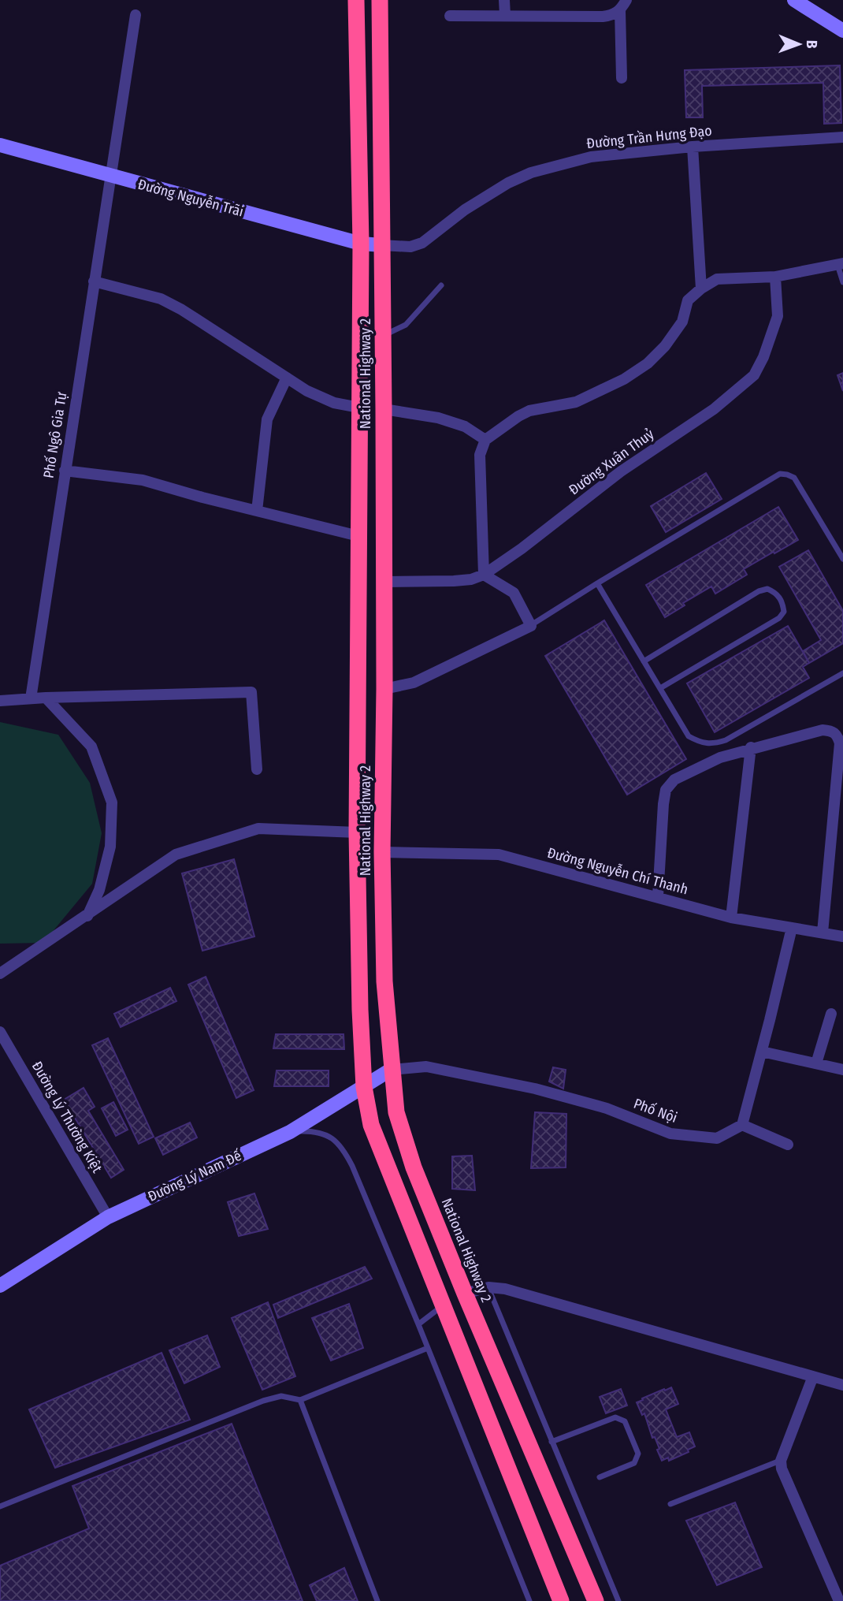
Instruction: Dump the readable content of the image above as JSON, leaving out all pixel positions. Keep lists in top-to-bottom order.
{
  "streets": {
    "highway": ["National Highway 2"],
    "street": [
      "Đường Trần Hưng Đạo",
      "Đường Nguyễn Trãi",
      "Phố Ngô Gia Tự",
      "Đường Xuân Thuỷ",
      "Đường Nguyễn Chí Thanh",
      "Phố Nội",
      "Đường Lý Thường Kiệt",
      "Đường Lý Nam Đế"
    ]
  },
  "crossings": [
    ["Đường Trần Hưng Đạo", "Đường Nguyễn Trãi"],
    ["Đường Trần Hưng Đạo", "National Highway 2"],
    ["Đường Nguyễn Trãi", "National Highway 2"],
    ["Đường Nguyễn Trãi", "Phố Ngô Gia Tự"],
    ["National Highway 2", "Đường Xuân Thuỷ"],
    ["National Highway 2", "Đường Nguyễn Chí Thanh"],
    ["National Highway 2", "Phố Nội"],
    ["National Highway 2", "Đường Lý Nam Đế"],
    ["Phố Nội", "Đường Lý Nam Đế"],
    ["Đường Lý Thường Kiệt", "Đường Lý Nam Đế"]
  ],
  "north": "right"
}
